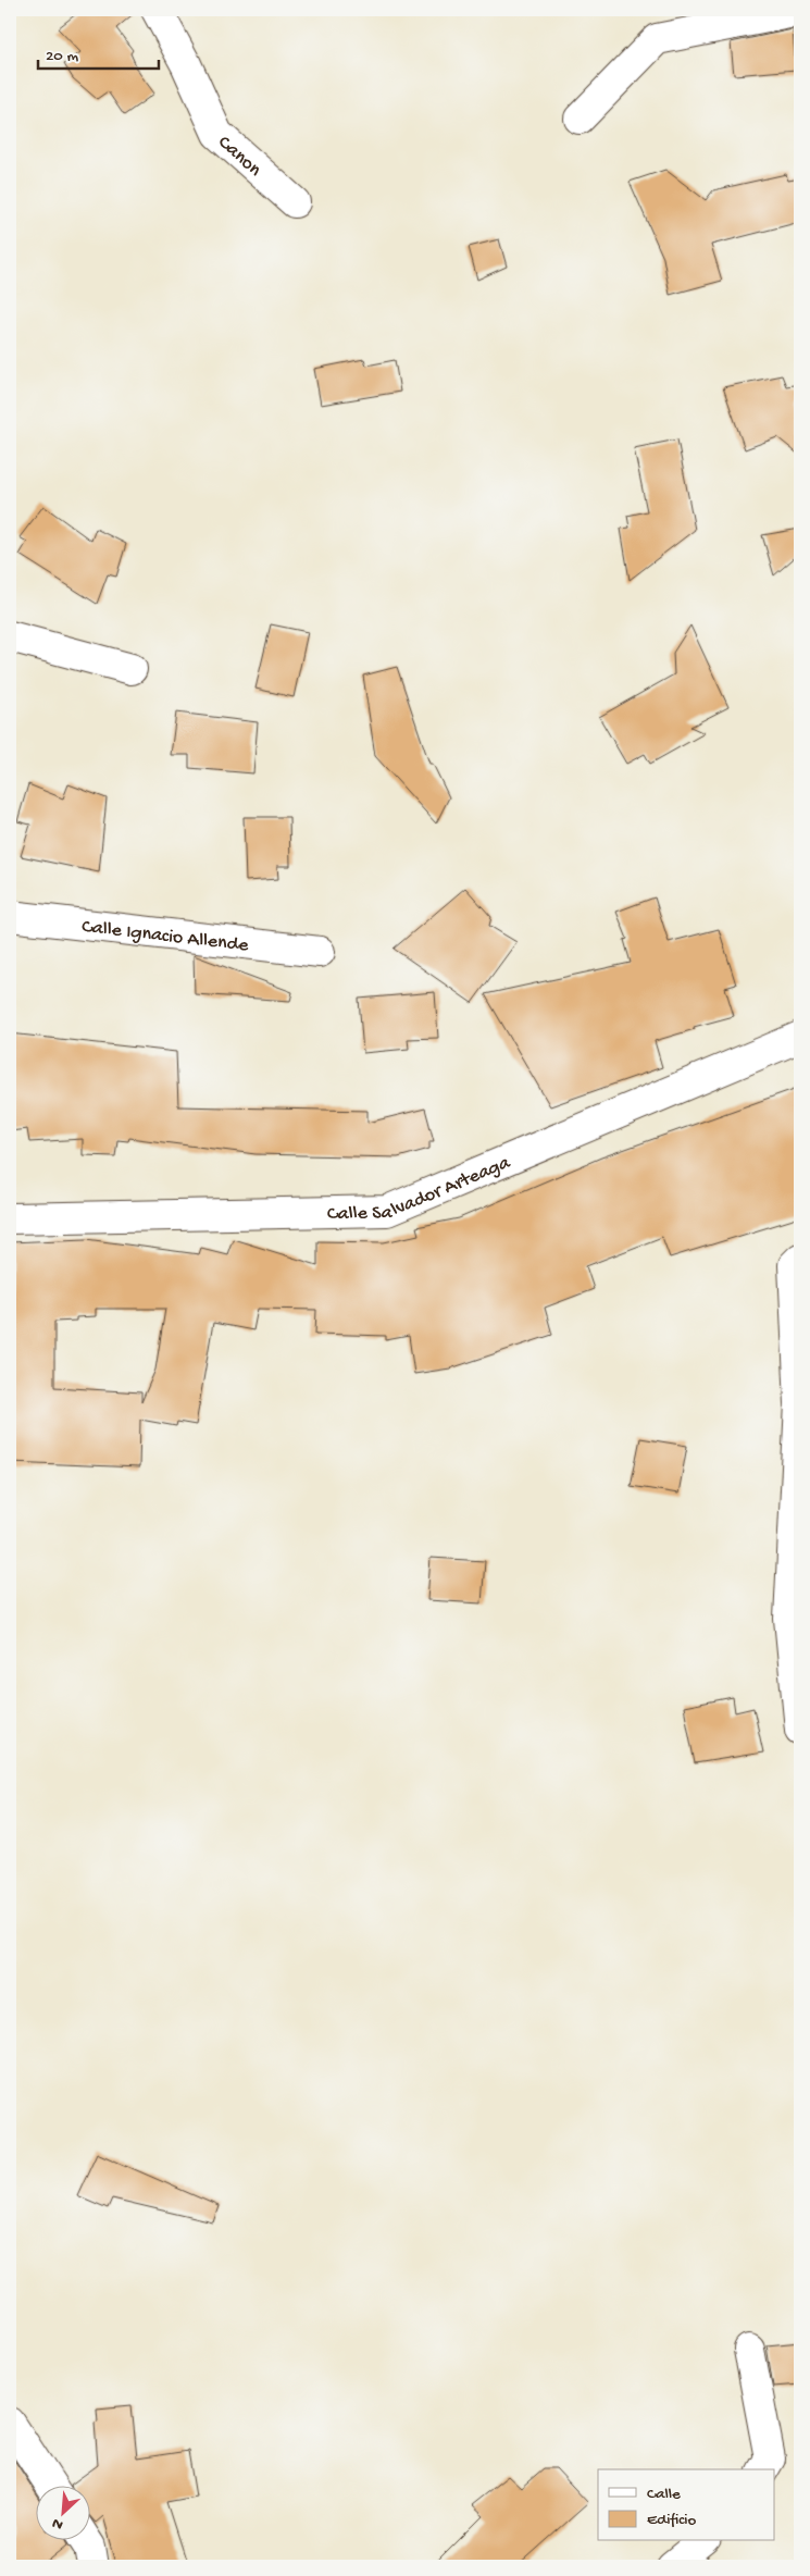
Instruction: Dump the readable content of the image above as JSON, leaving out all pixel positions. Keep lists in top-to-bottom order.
{
  "streets": {
    "street": ["Canon", "Calle Ignacio Allende", "Calle Salvador Arteaga"]
  },
  "legend": ["Calle", "Edificio"],
  "scale_bar": "20 m",
  "north": "bottom left"
}
